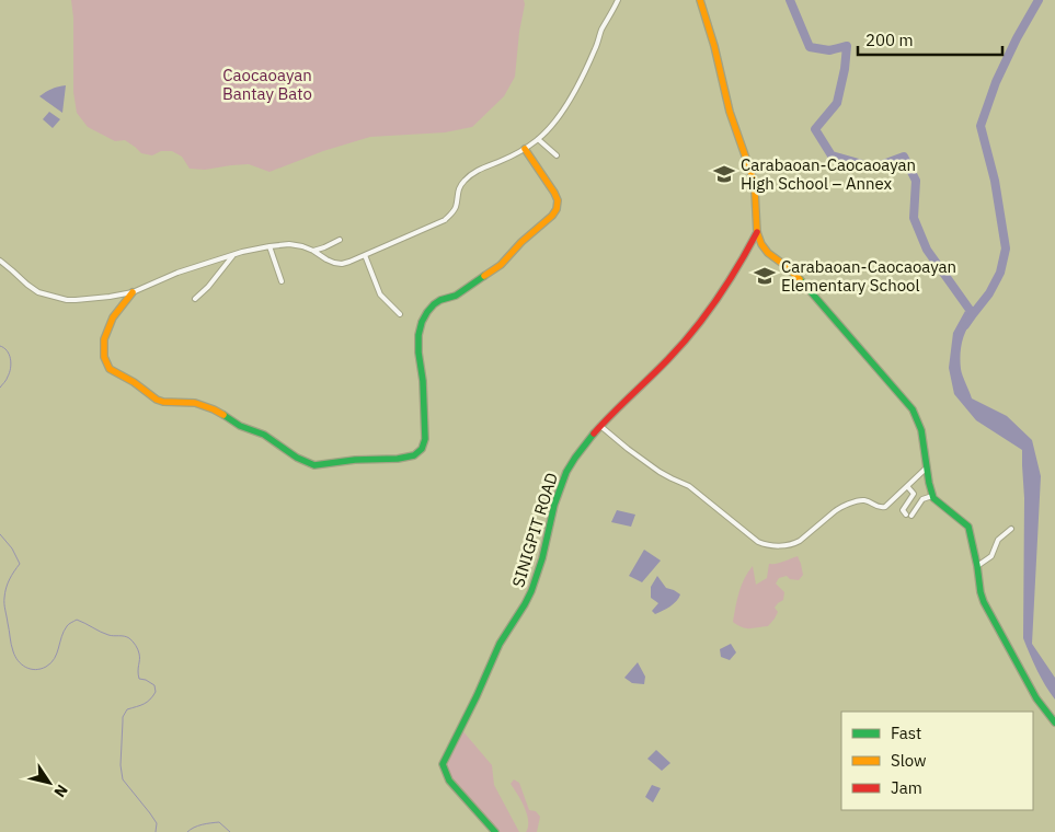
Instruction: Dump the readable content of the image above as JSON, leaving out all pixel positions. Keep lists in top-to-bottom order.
{
  "streets": {
    "street": ["SINIGPIT ROAD"]
  },
  "parks": ["Caocaoayan Bantay Bato"],
  "places": {
    "school or university": ["Carabaoan-Caocaoayan High School – Annex", "Carabaoan-Caocaoayan Elementary School"]
  },
  "legend": ["Fast", "Slow", "Jam"],
  "scale_bar": "200 m",
  "north": "bottom right"
}
